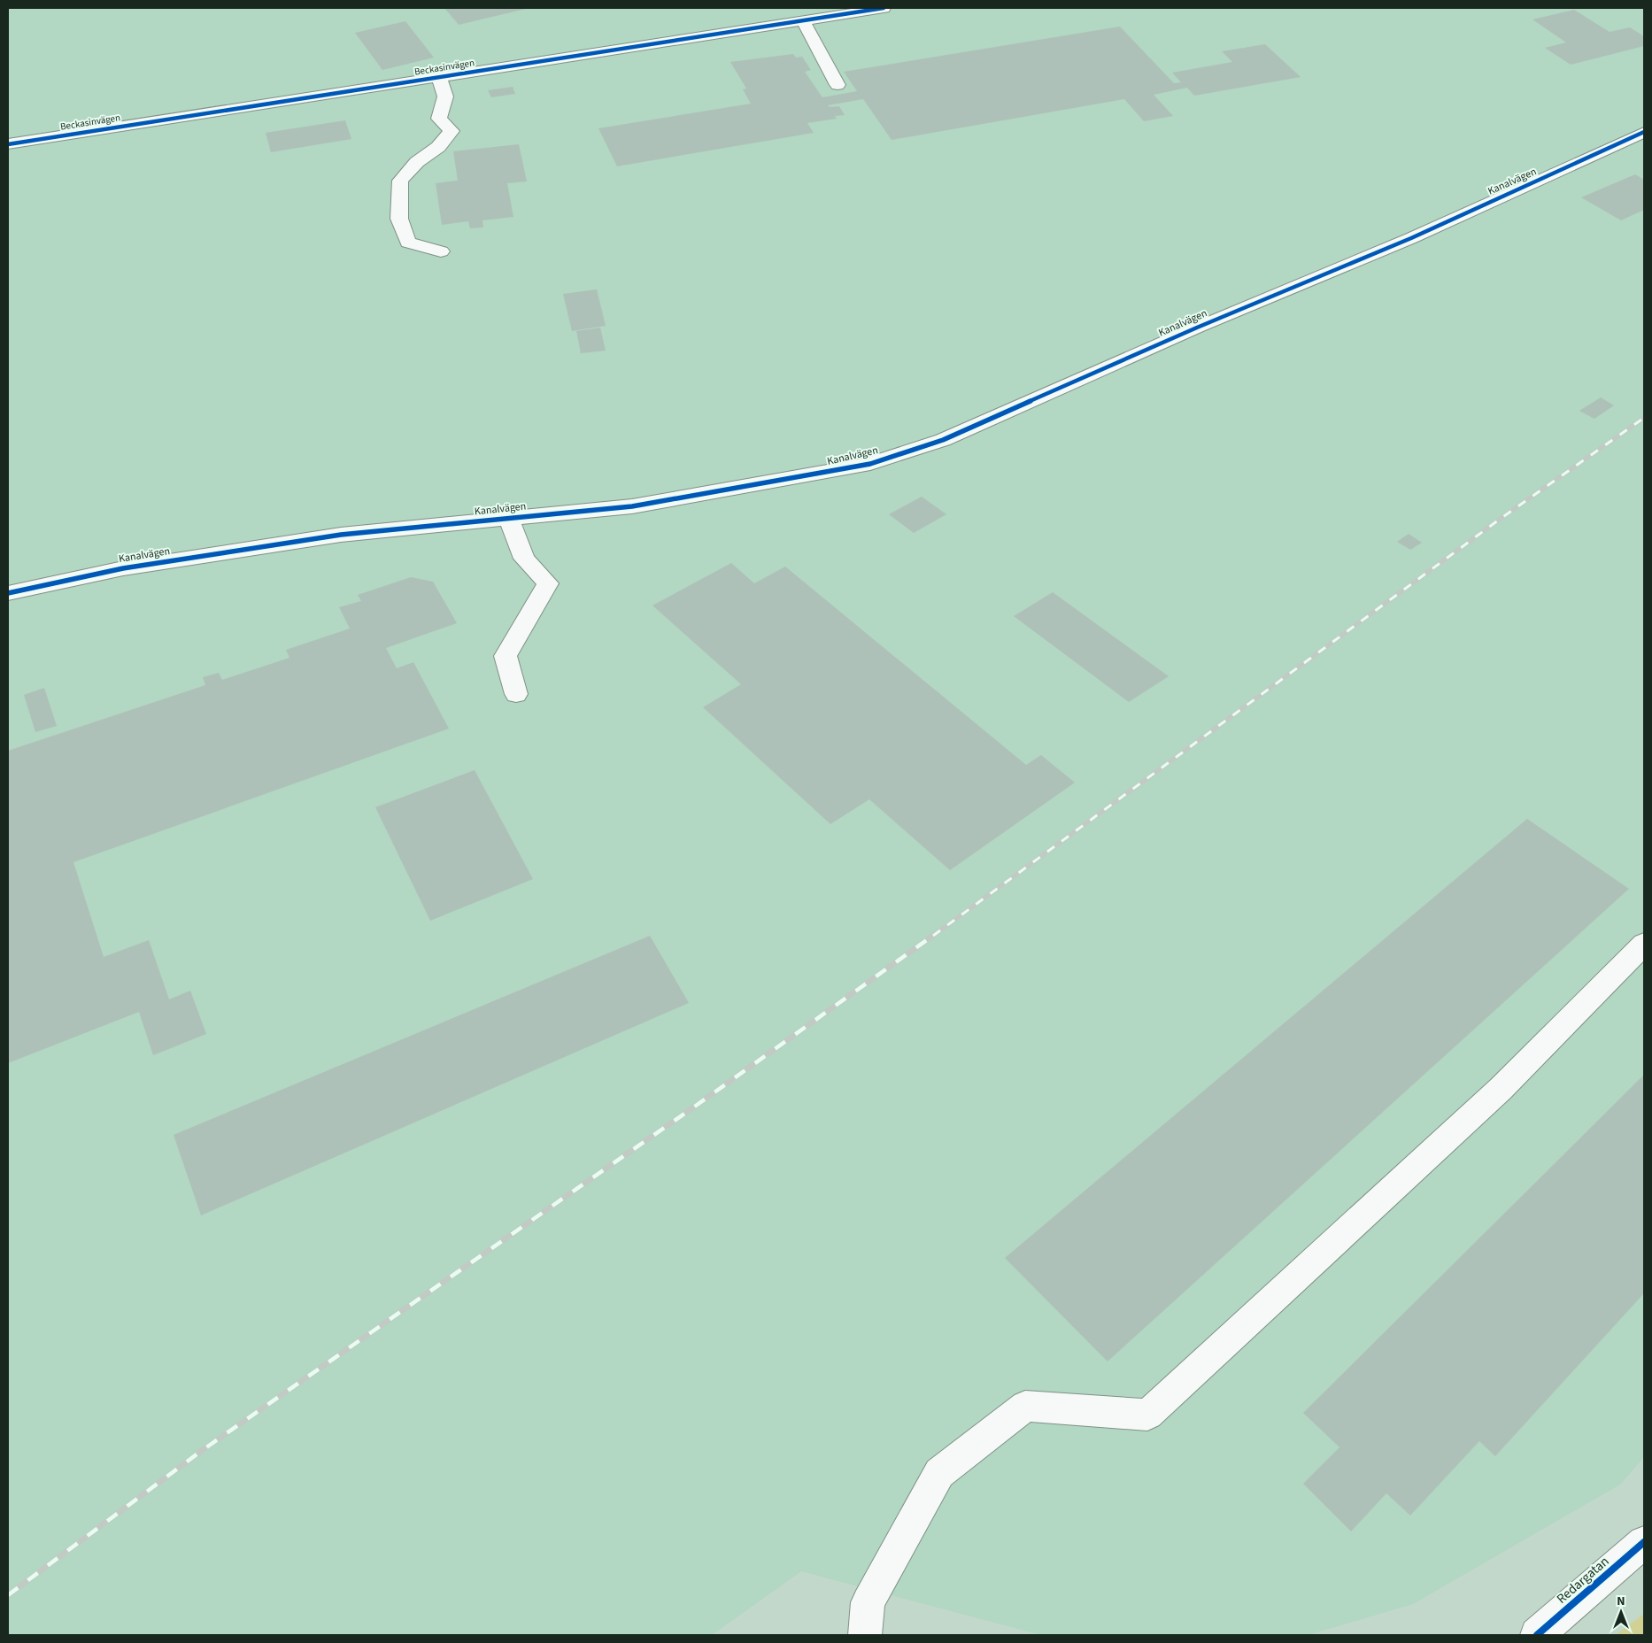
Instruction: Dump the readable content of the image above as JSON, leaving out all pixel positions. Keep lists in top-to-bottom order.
{
  "streets": {
    "street": ["Beckasinvägen", "Kanalvägen", "Redargatan"]
  },
  "north": "top"
}
